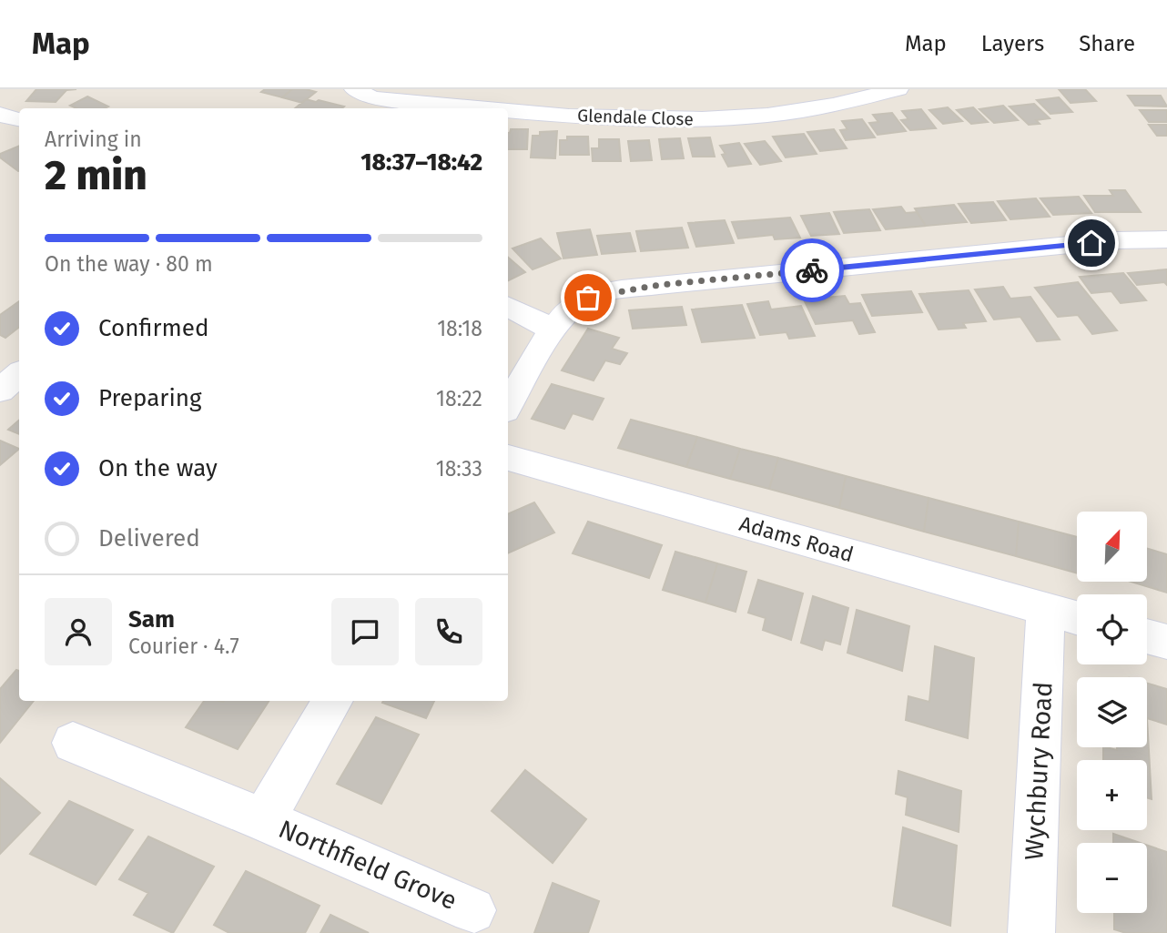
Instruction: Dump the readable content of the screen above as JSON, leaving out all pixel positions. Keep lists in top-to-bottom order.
{
  "streets": {
    "street": [
      "Glendale Close",
      "Adams Road",
      "Wychbury Road",
      "Northfield Grove"
    ]
  },
  "crossings": [
    ["Adams Road", "Wychbury Road"]
  ],
  "north": "top right",
  "page": {
    "header": "Map",
    "nav": ["Map", "Layers", "Share"],
    "heading": ["2 min", "Arriving in", "18:37–18:42"],
    "panel": ["Sam", "Courier · 4.7"],
    "bar": "On the way · 80 m",
    "list": [
      ["Confirmed", "18:18"],
      ["Preparing", "18:22"],
      ["On the way", "18:33"],
      "Delivered"
    ],
    "map_buttons": ["+", "−"]
  }
}
